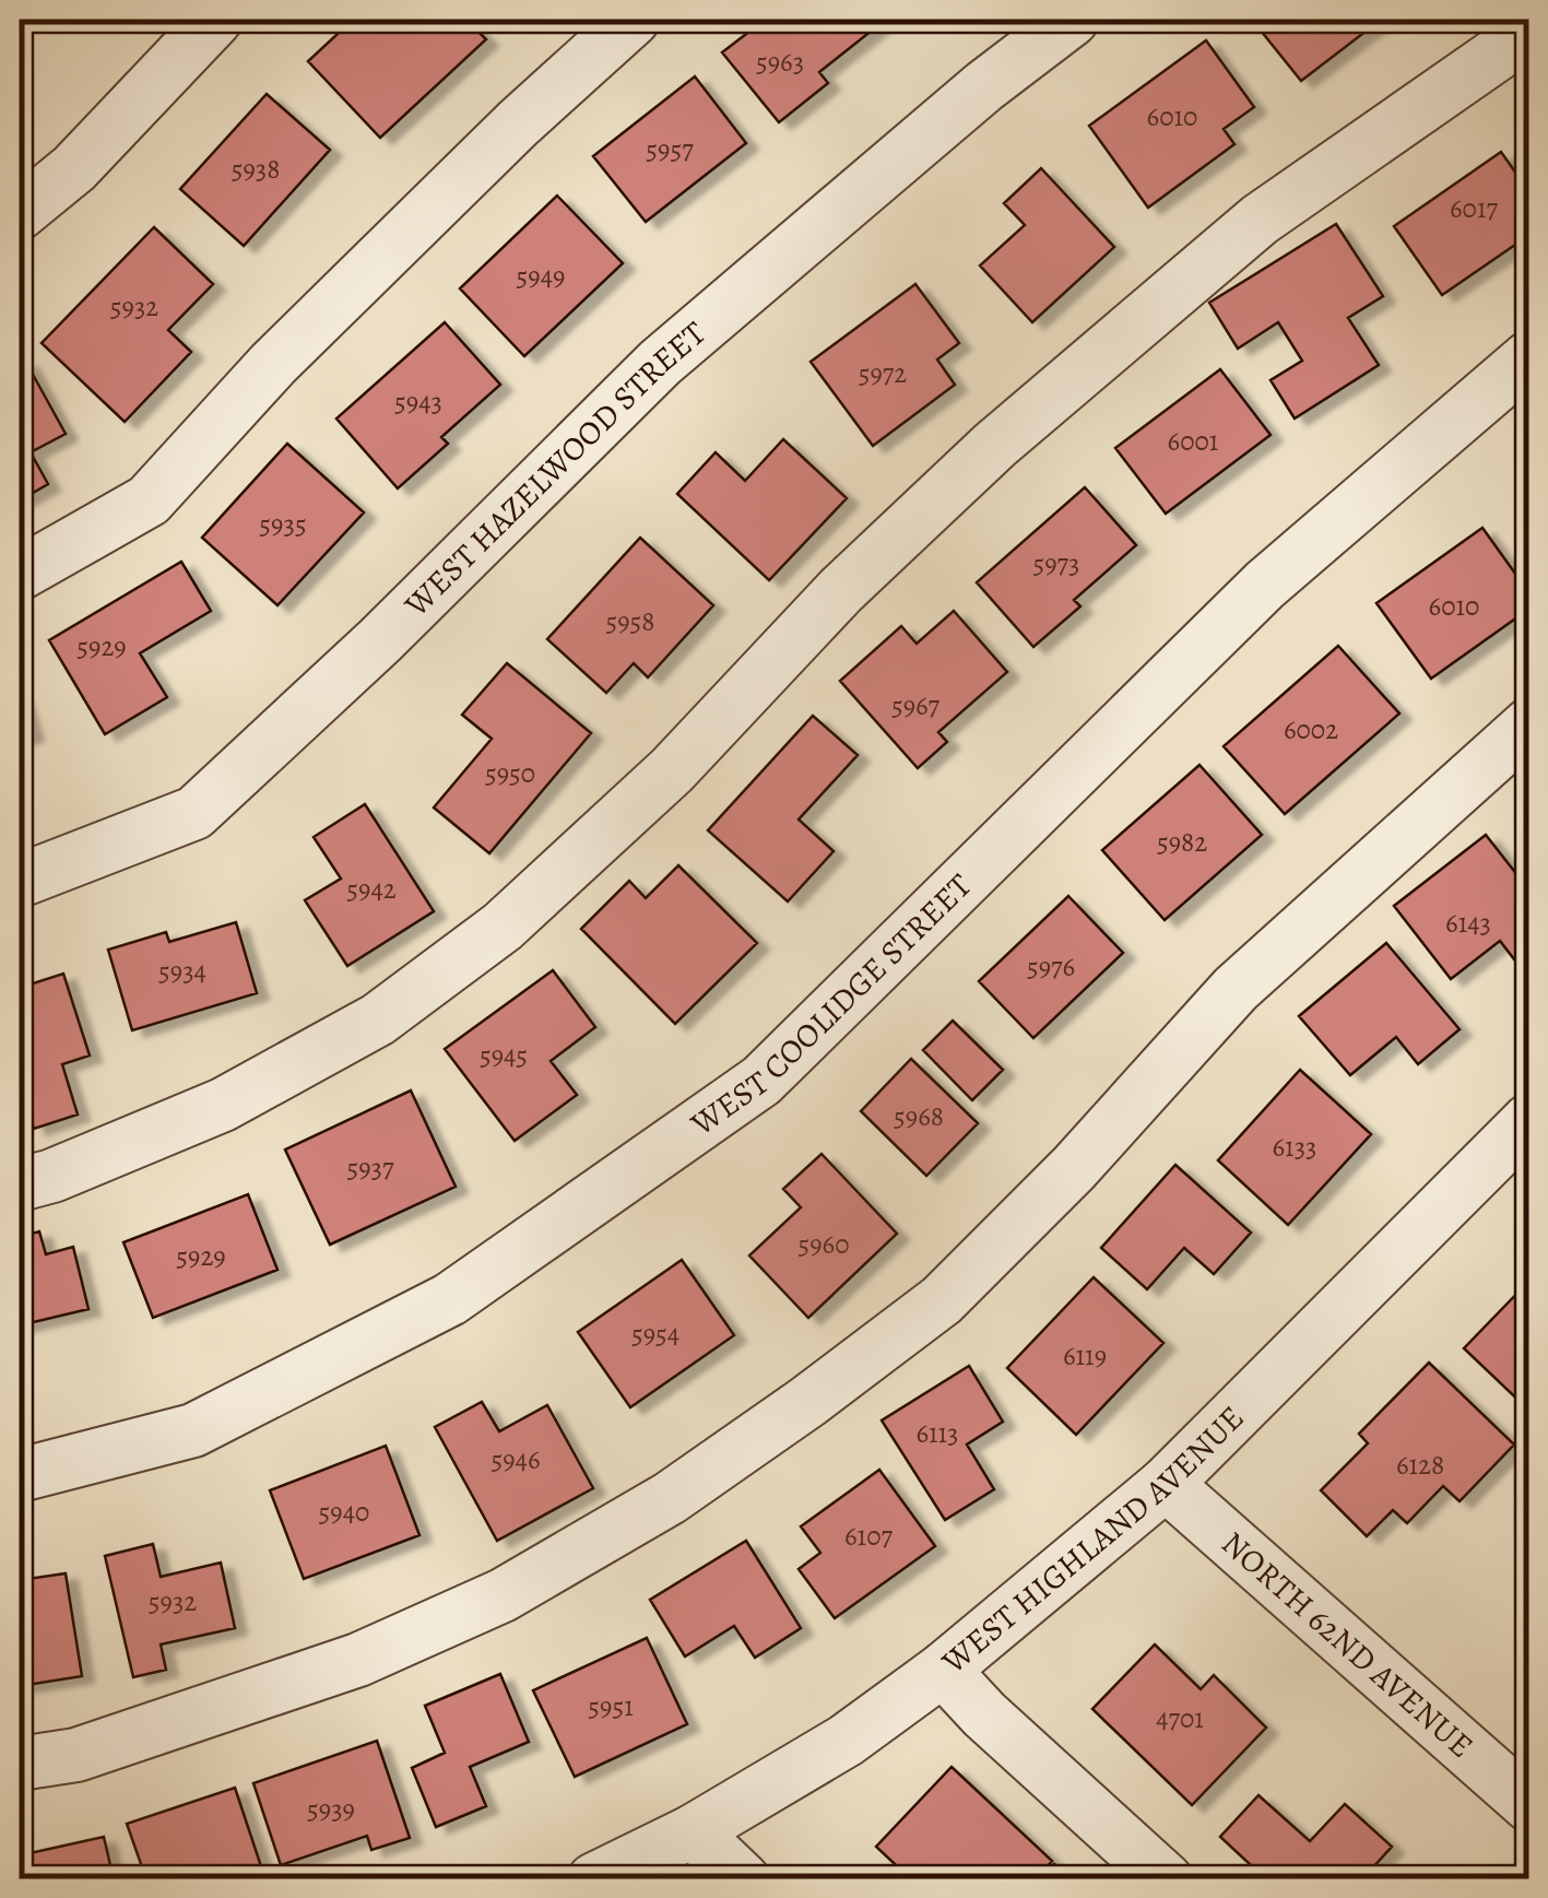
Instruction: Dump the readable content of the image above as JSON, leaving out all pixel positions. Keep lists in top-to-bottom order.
{
  "streets": {
    "street": [
      "WEST HAZELWOOD STREET",
      "WEST COOLIDGE STREET",
      "WEST HIGHLAND AVENUE",
      "NORTH 62ND AVENUE"
    ]
  },
  "crossings": [
    ["WEST HIGHLAND AVENUE", "NORTH 62ND AVENUE"]
  ],
  "house_numbers": [
    "5963",
    "6010",
    "5957",
    "5938",
    "6017",
    "5949",
    "5932",
    "5972",
    "5943",
    "6001",
    "5935",
    "5973",
    "6010",
    "5958",
    "5929",
    "5967",
    "6002",
    "5950",
    "5982",
    "5942",
    "6143",
    "5976",
    "5934",
    "5945",
    "5968",
    "6133",
    "5937",
    "5960",
    "5929",
    "5954",
    "6119",
    "6113",
    "5946",
    "6128",
    "5940",
    "6107",
    "5932",
    "5951",
    "4701",
    "5939"
  ]
}
